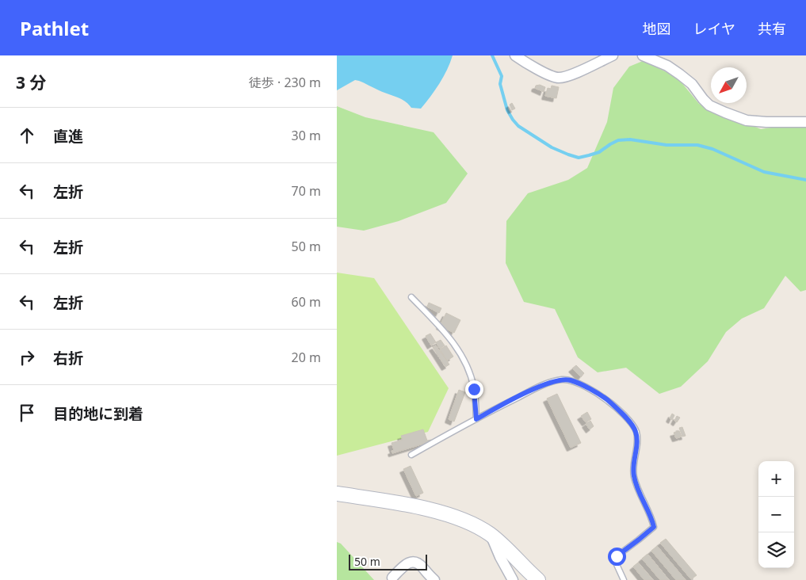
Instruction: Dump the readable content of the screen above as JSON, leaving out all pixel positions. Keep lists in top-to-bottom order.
{
  "scale_bar": "50 m",
  "north": "bottom left",
  "page": {
    "header": "Pathlet",
    "nav": ["地図", "レイヤ", "共有"],
    "heading": ["3 分", "徒歩 · 230 m"],
    "list": [
      ["直進", "30 m"],
      ["左折", "70 m"],
      ["左折", "50 m"],
      ["左折", "60 m"],
      ["右折", "20 m"],
      "目的地に到着"
    ],
    "map_buttons": ["+", "−"],
    "scale": "50 m"
  }
}
